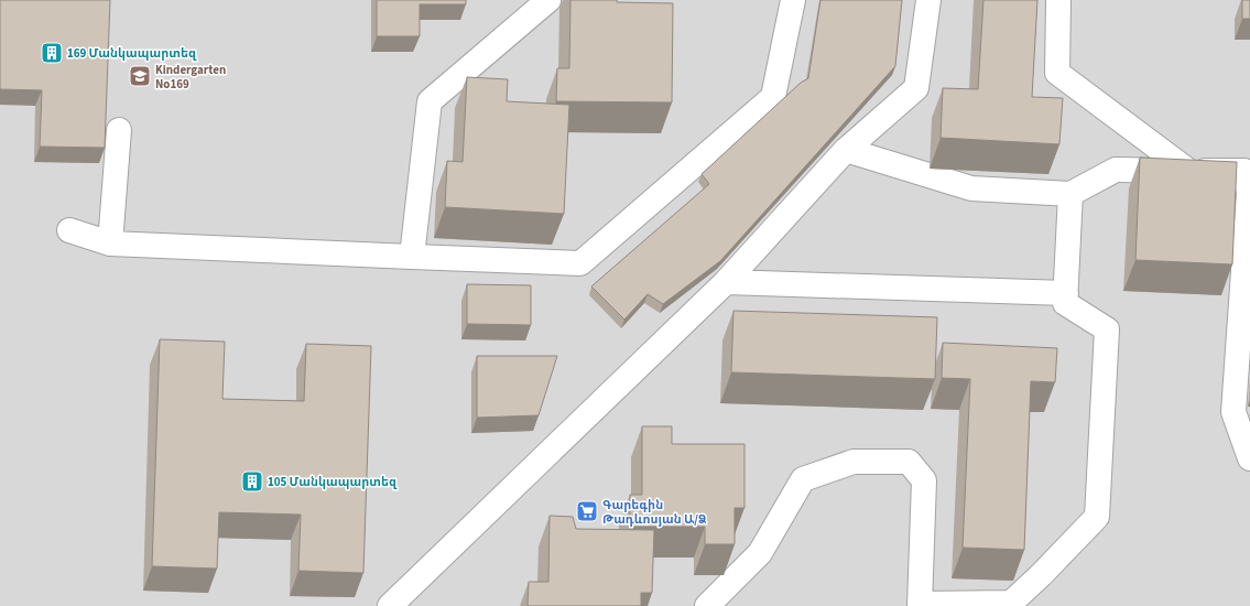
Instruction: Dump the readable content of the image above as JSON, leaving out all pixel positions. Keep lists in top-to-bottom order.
{
  "places": {
    "building": ["169 Մանկապարտեզ", "105 Մանկապարտեզ"],
    "school or university": ["Kindergarten No169"],
    "supermarket": ["Գարեգին Թադևոսյան Ա/Ձ"]
  }
}
